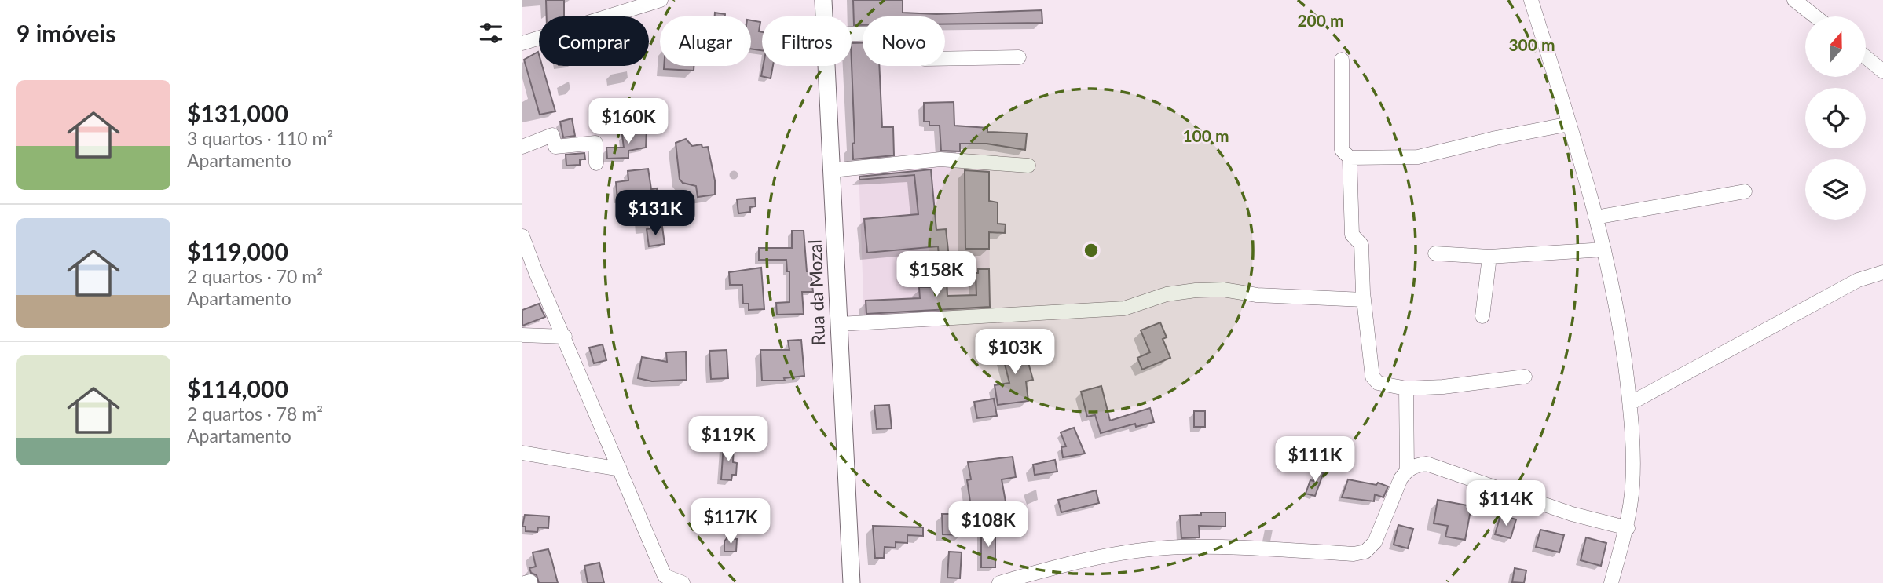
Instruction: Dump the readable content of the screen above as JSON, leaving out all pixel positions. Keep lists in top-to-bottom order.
{
  "streets": {
    "main road": ["Rua da Mozal"]
  },
  "north": "top",
  "page": {
    "heading": "9 imóveis",
    "chip": [
      "Comprar",
      "Alugar",
      "Filtros",
      "Novo"
    ],
    "list": [
      {
        "name": "$131,000",
        "note": "3 quartos · 110 m² · Apartamento"
      },
      {
        "name": "$119,000",
        "note": "2 quartos · 70 m² · Apartamento"
      },
      {
        "name": "$114,000",
        "note": "2 quartos · 78 m² · Apartamento"
      }
    ],
    "price": [
      "$160K",
      "$131K",
      "$158K",
      "$103K",
      "$119K",
      "$111K",
      "$114K",
      "$117K",
      "$108K"
    ]
  },
  "rings": ["200 m", "300 m", "100 m"]
}
